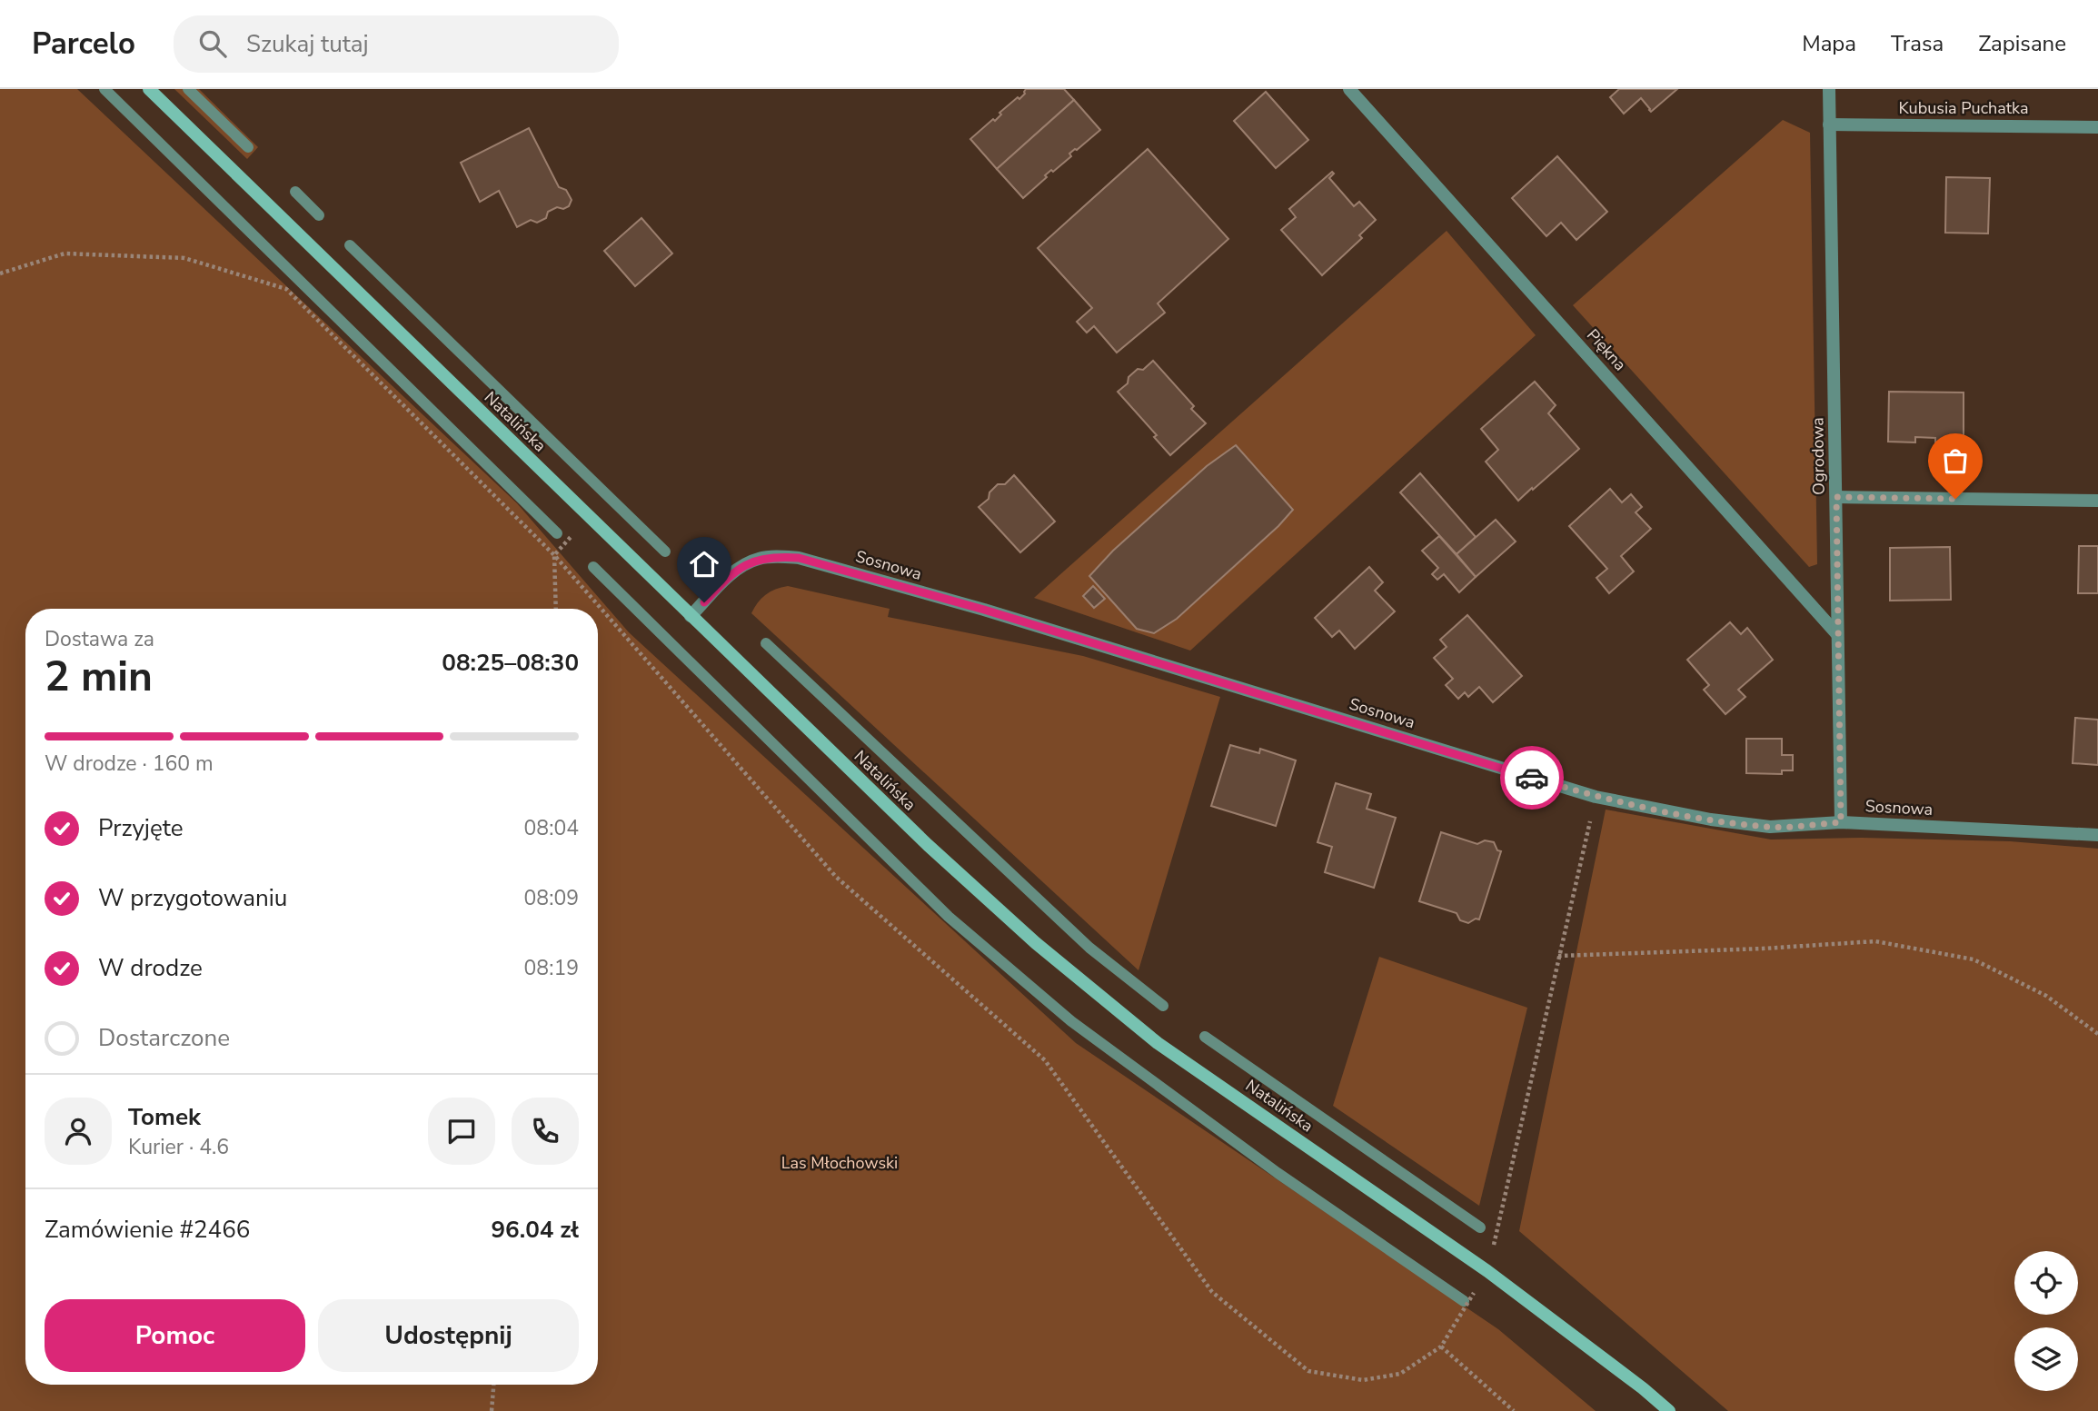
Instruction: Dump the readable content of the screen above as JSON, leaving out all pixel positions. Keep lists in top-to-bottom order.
{
  "streets": {
    "main road": ["Natalińska"],
    "street": [
      "Kubusia Puchatka",
      "Piękna",
      "Ogrodowa",
      "Sosnowa"
    ]
  },
  "crossings": [
    ["Kubusia Puchatka", "Ogrodowa"],
    ["Piękna", "Ogrodowa"],
    ["Natalińska", "Sosnowa"],
    ["Ogrodowa", "Sosnowa"]
  ],
  "parks": ["Las Młochowski"],
  "page": {
    "header": "Parcelo",
    "search": "Szukaj tutaj",
    "nav": ["Mapa", "Trasa", "Zapisane"],
    "heading": ["2 min", "Dostawa za", "08:25–08:30"],
    "panel": [
      "Tomek",
      "Kurier · 4.6",
      "Zamówienie #2466",
      "96.04 zł"
    ],
    "bar": "W drodze · 160 m",
    "list": [
      ["Przyjęte", "08:04"],
      ["W przygotowaniu", "08:09"],
      ["W drodze", "08:19"],
      "Dostarczone"
    ],
    "buttons": ["Pomoc", "Udostępnij"]
  }
}
